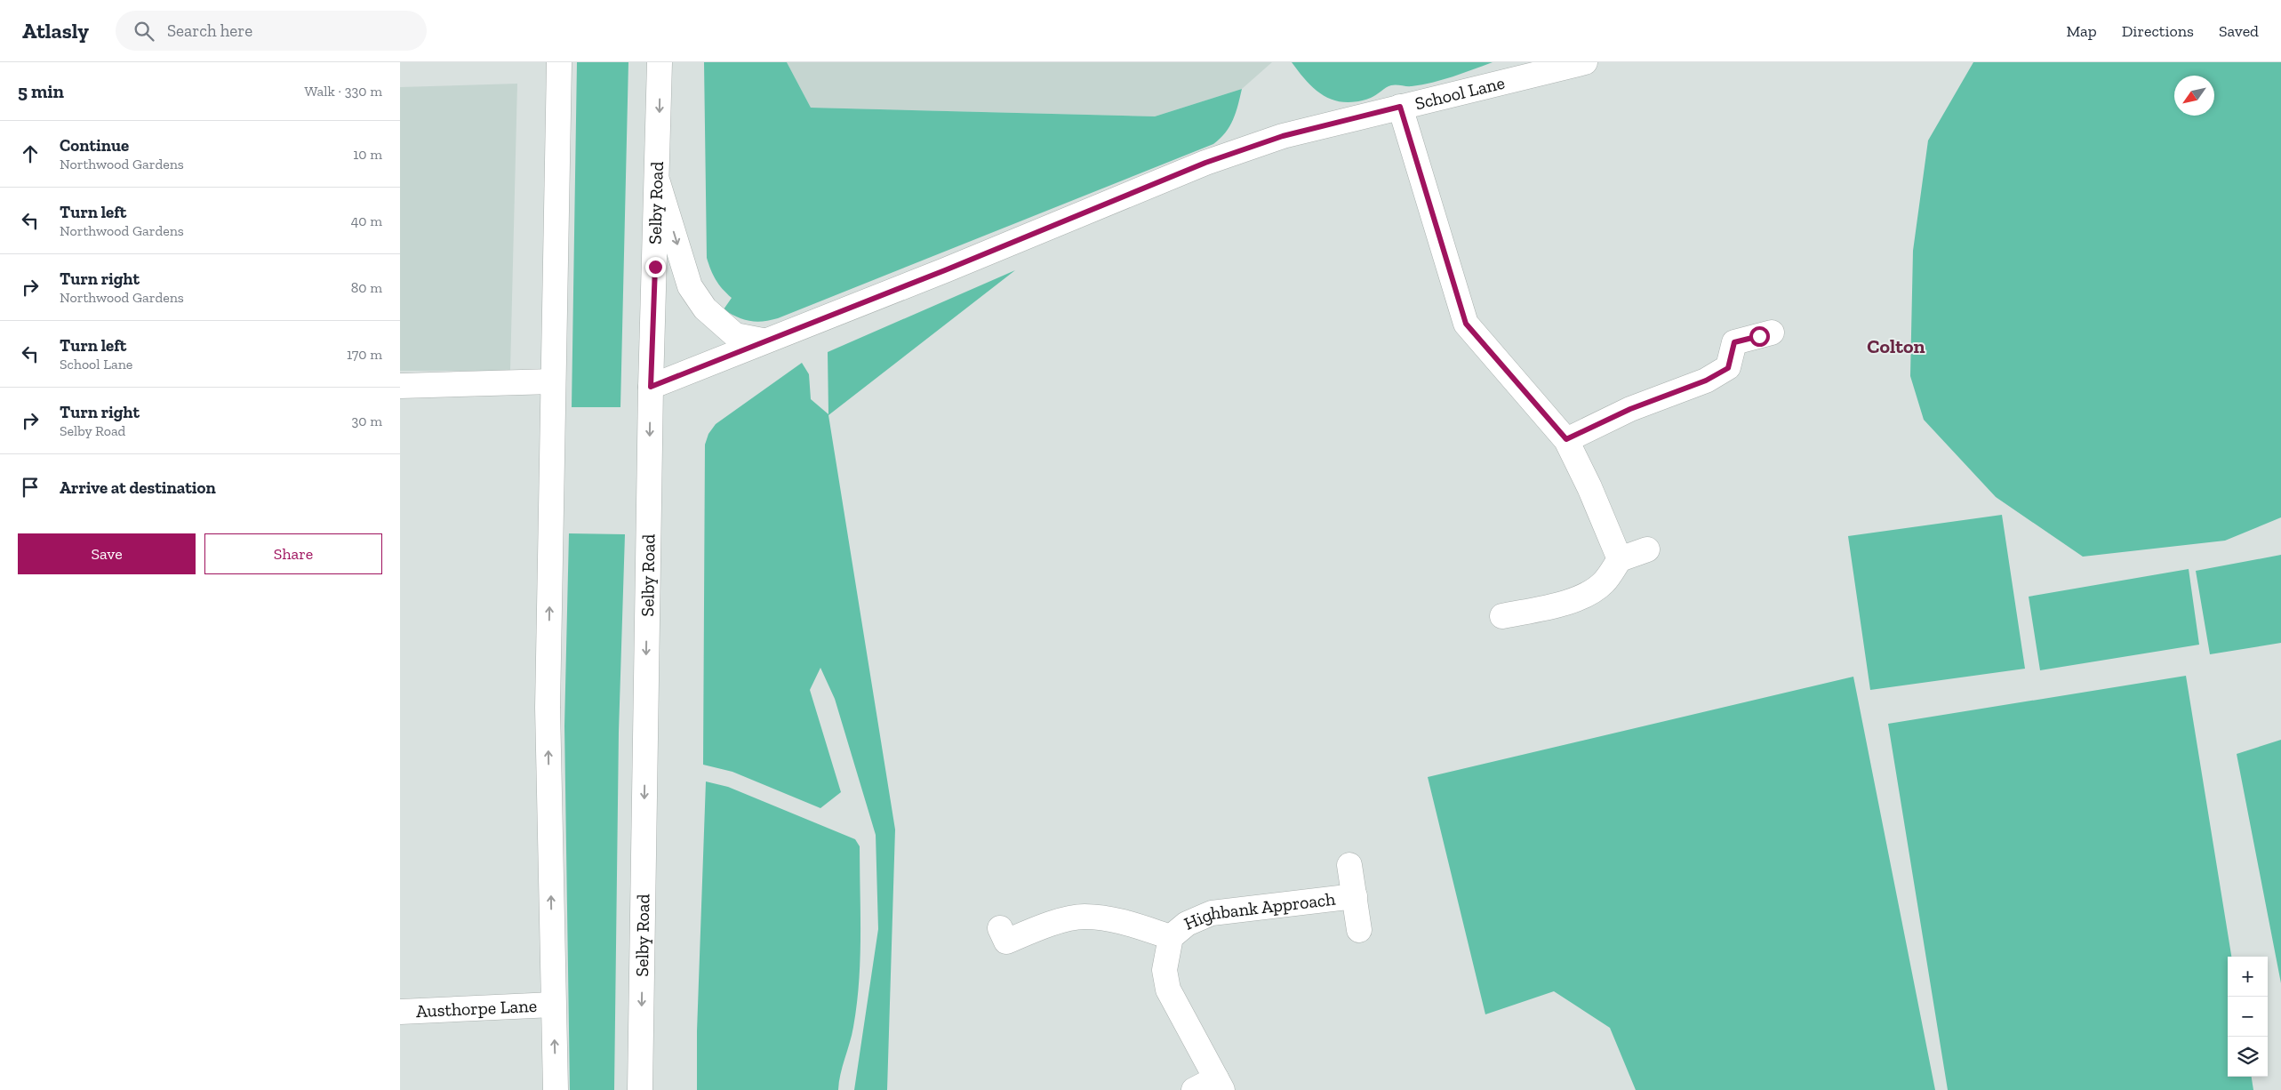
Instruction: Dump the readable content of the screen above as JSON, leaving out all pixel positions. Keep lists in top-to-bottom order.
{
  "streets": {
    "street": [
      "School Lane",
      "Selby Road",
      "Highbank Approach",
      "Austhorpe Lane"
    ]
  },
  "crossings": [
    ["School Lane", "Selby Road"]
  ],
  "districts": ["Colton"],
  "north": "bottom left",
  "page": {
    "header": "Atlasly",
    "search": "Search here",
    "nav": ["Map", "Directions", "Saved"],
    "heading": ["5 min", "Walk · 330 m"],
    "list": [
      ["Continue", "Northwood Gardens", "10 m"],
      ["Turn left", "Northwood Gardens", "40 m"],
      ["Turn right", "Northwood Gardens", "80 m"],
      ["Turn left", "School Lane", "170 m"],
      ["Turn right", "Selby Road", "30 m"],
      "Arrive at destination"
    ],
    "buttons": ["Save", "Share"],
    "map_buttons": ["+", "−"]
  }
}
